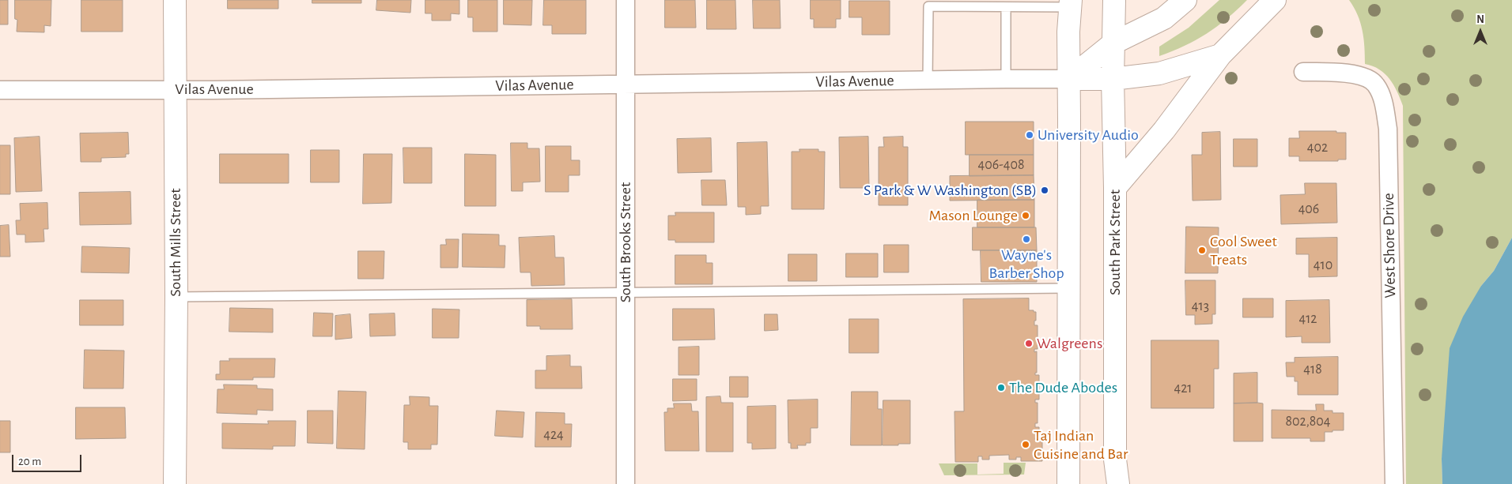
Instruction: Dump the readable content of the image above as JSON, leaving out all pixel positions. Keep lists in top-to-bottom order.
{
  "streets": {
    "main road": ["South Mills Street", "South Park Street"],
    "street": ["Vilas Avenue", "South Brooks Street", "West Shore Drive"]
  },
  "crossings": [
    ["Vilas Avenue", "South Mills Street"],
    ["Vilas Avenue", "South Brooks Street"]
  ],
  "places": [
    "University Audio",
    "S Park & W Washington (SB)",
    "Mason Lounge",
    "Wayne's Barber Shop",
    "Cool Sweet Treats",
    "Walgreens",
    "The Dude Abodes",
    "Taj Indian Cuisine and Bar"
  ],
  "house_numbers": [
    "402",
    "406-408",
    "406",
    "410",
    "413",
    "412",
    "418",
    "421",
    "802,804",
    "424"
  ],
  "scale_bar": "20 m",
  "north": "top"
}
